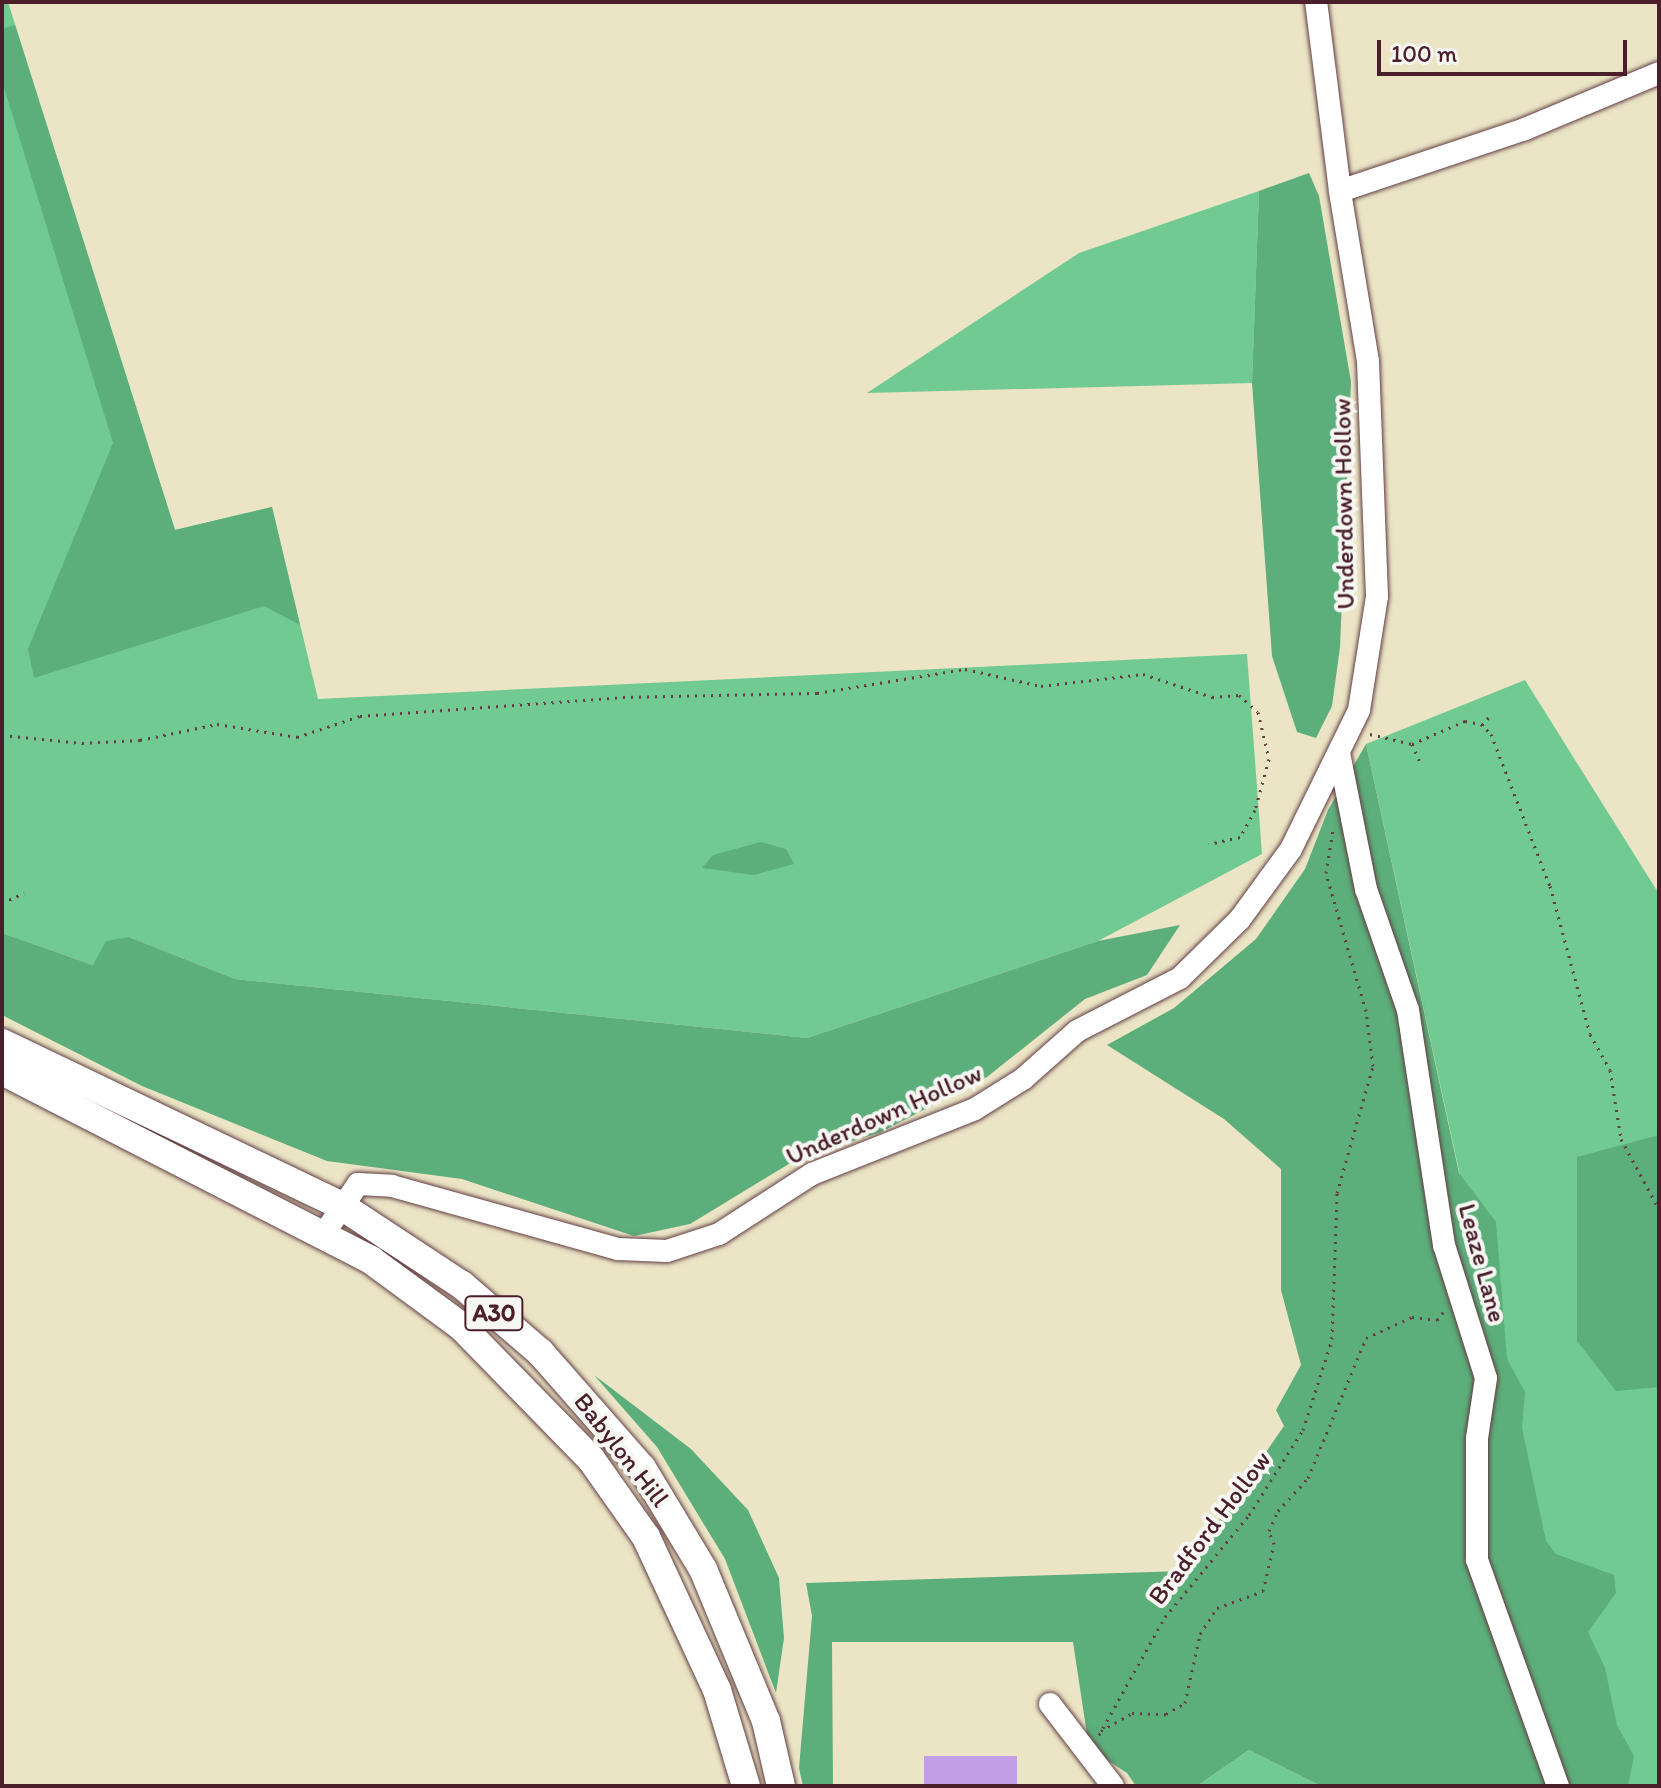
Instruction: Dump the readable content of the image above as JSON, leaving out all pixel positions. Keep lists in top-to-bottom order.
{
  "streets": {
    "main road": ["A30", "Babylon Hill"],
    "street": ["Underdown Hollow", "Leaze Lane"],
    "path": ["Bradford Hollow"]
  },
  "crossings": [
    ["Underdown Hollow", "Leaze Lane"],
    ["Underdown Hollow", "Babylon Hill"]
  ],
  "scale_bar": "100 m"
}
